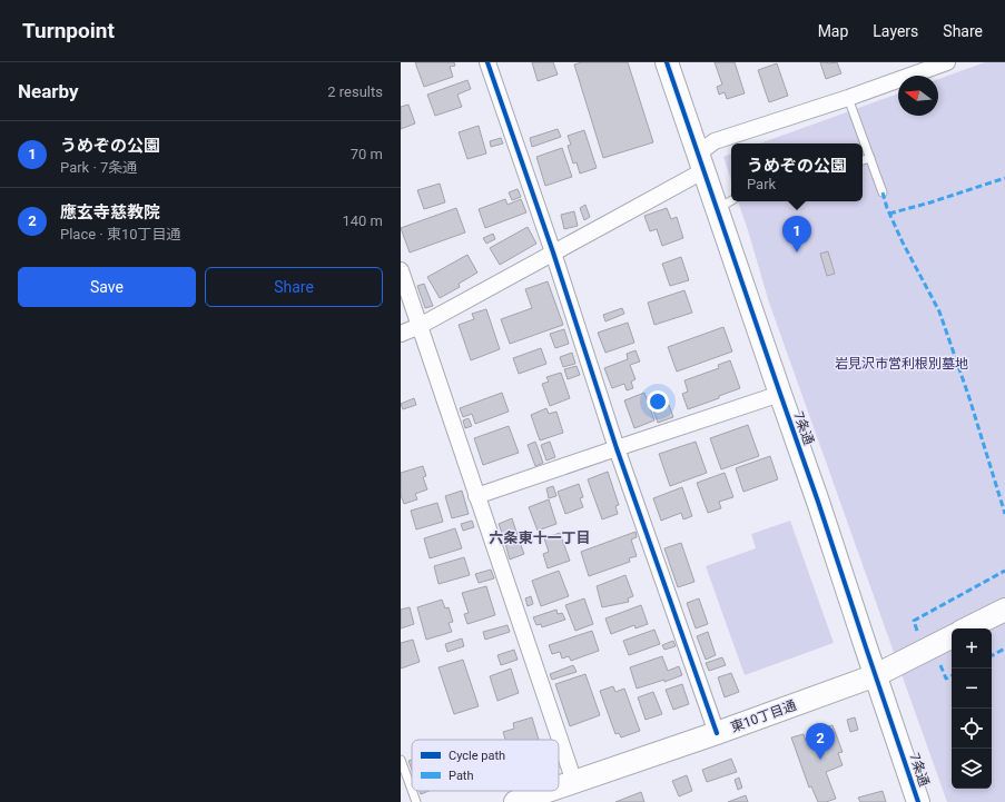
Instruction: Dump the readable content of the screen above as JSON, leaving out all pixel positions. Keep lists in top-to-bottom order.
{
  "streets": {
    "street": ["7条通", "東10丁目通"]
  },
  "crossings": [
    ["7条通", "東10丁目通"]
  ],
  "districts": ["六条東十一丁目"],
  "parks": ["岩見沢市営利根別墓地"],
  "legend": ["Cycle path", "Path"],
  "north": "left",
  "page": {
    "header": "Turnpoint",
    "nav": ["Map", "Layers", "Share"],
    "heading": ["Nearby", "2 results"],
    "list": [
      {
        "mark": "1",
        "name": "うめぞの公園",
        "note": "Park · 7条通",
        "value": "70 m"
      },
      {
        "mark": "2",
        "name": "應玄寺慈教院",
        "note": "Place · 東10丁目通",
        "value": "140 m"
      }
    ],
    "popup": ["うめぞの公園", "Park"],
    "pins": ["1", "2"],
    "buttons": ["Save", "Share"],
    "map_buttons": ["+", "−"]
  }
}
